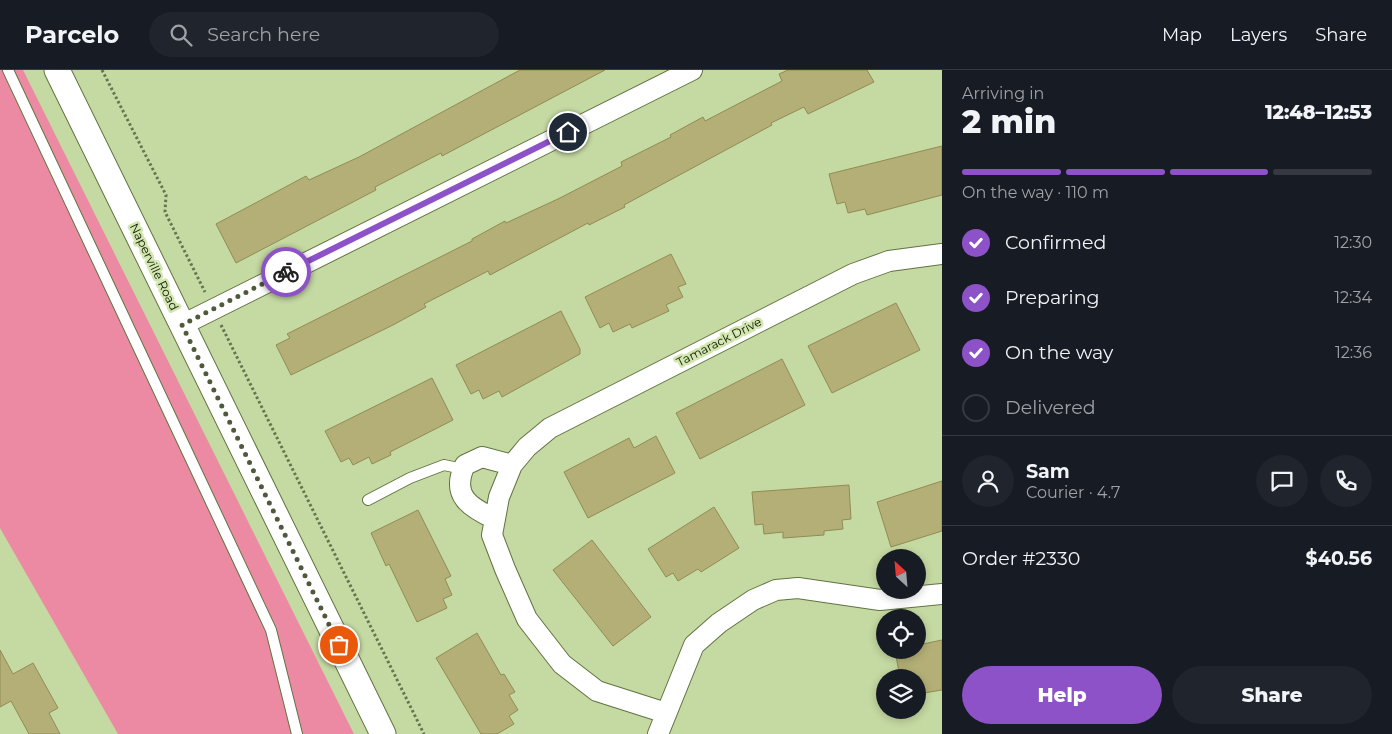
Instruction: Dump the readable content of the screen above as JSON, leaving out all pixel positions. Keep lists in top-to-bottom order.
{
  "streets": {
    "street": ["Naperville Road", "Tamarack Drive"]
  },
  "north": "top left",
  "page": {
    "header": "Parcelo",
    "search": "Search here",
    "nav": ["Map", "Layers", "Share"],
    "heading": ["2 min", "Arriving in", "12:48–12:53"],
    "panel": [
      "Sam",
      "Courier · 4.7",
      "Order #2330",
      "$40.56"
    ],
    "bar": "On the way · 110 m",
    "list": [
      ["Confirmed", "12:30"],
      ["Preparing", "12:34"],
      ["On the way", "12:36"],
      "Delivered"
    ],
    "buttons": ["Help", "Share"]
  }
}
